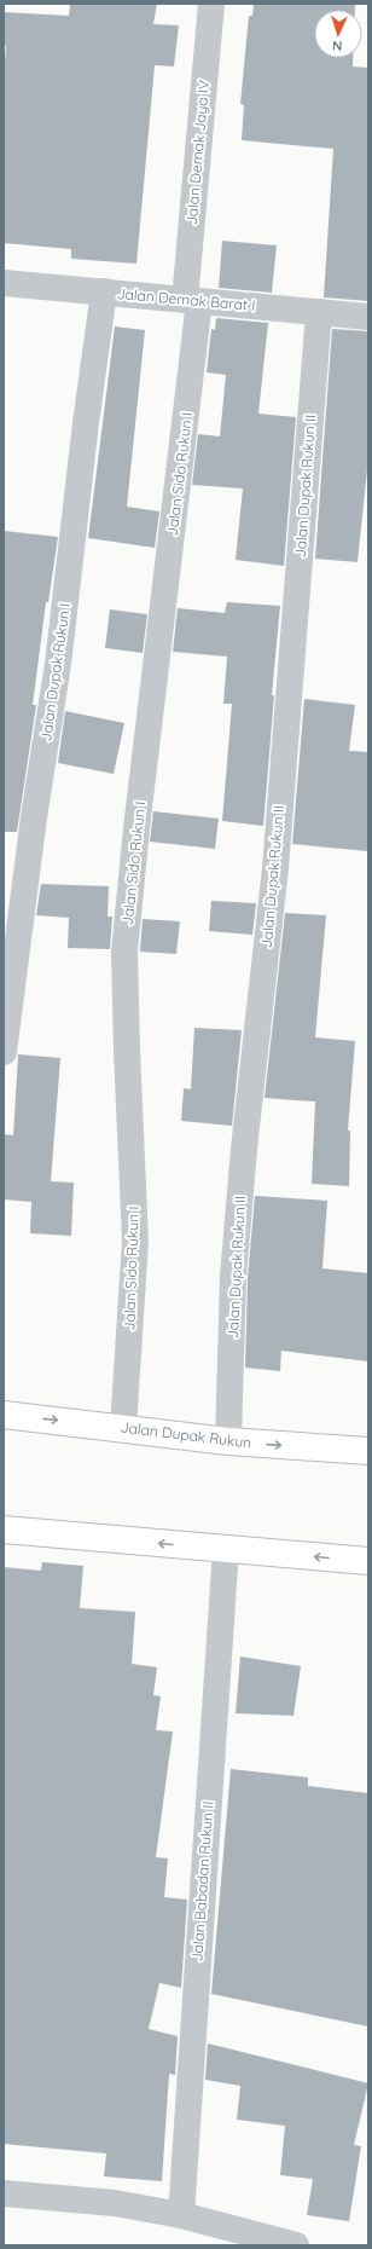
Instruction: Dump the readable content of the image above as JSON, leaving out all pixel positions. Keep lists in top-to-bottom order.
{
  "streets": {
    "main road": ["Jalan Dupak Rukun"],
    "street": [
      "Jalan Demak Jaya IV",
      "Jalan Demak Barat I",
      "Jalan Sido Rukun I",
      "Jalan Dupak Rukun II",
      "Jalan Dupak Rukun I",
      "Jalan Babadan Rukun II"
    ]
  },
  "crossings": [
    ["Jalan Demak Jaya IV", "Jalan Demak Barat I"],
    ["Jalan Demak Jaya IV", "Jalan Sido Rukun I"],
    ["Jalan Demak Barat I", "Jalan Sido Rukun I"],
    ["Jalan Demak Barat I", "Jalan Dupak Rukun II"],
    ["Jalan Demak Barat I", "Jalan Dupak Rukun I"],
    ["Jalan Sido Rukun I", "Jalan Dupak Rukun"],
    ["Jalan Dupak Rukun II", "Jalan Dupak Rukun"]
  ],
  "north": "bottom"
}
